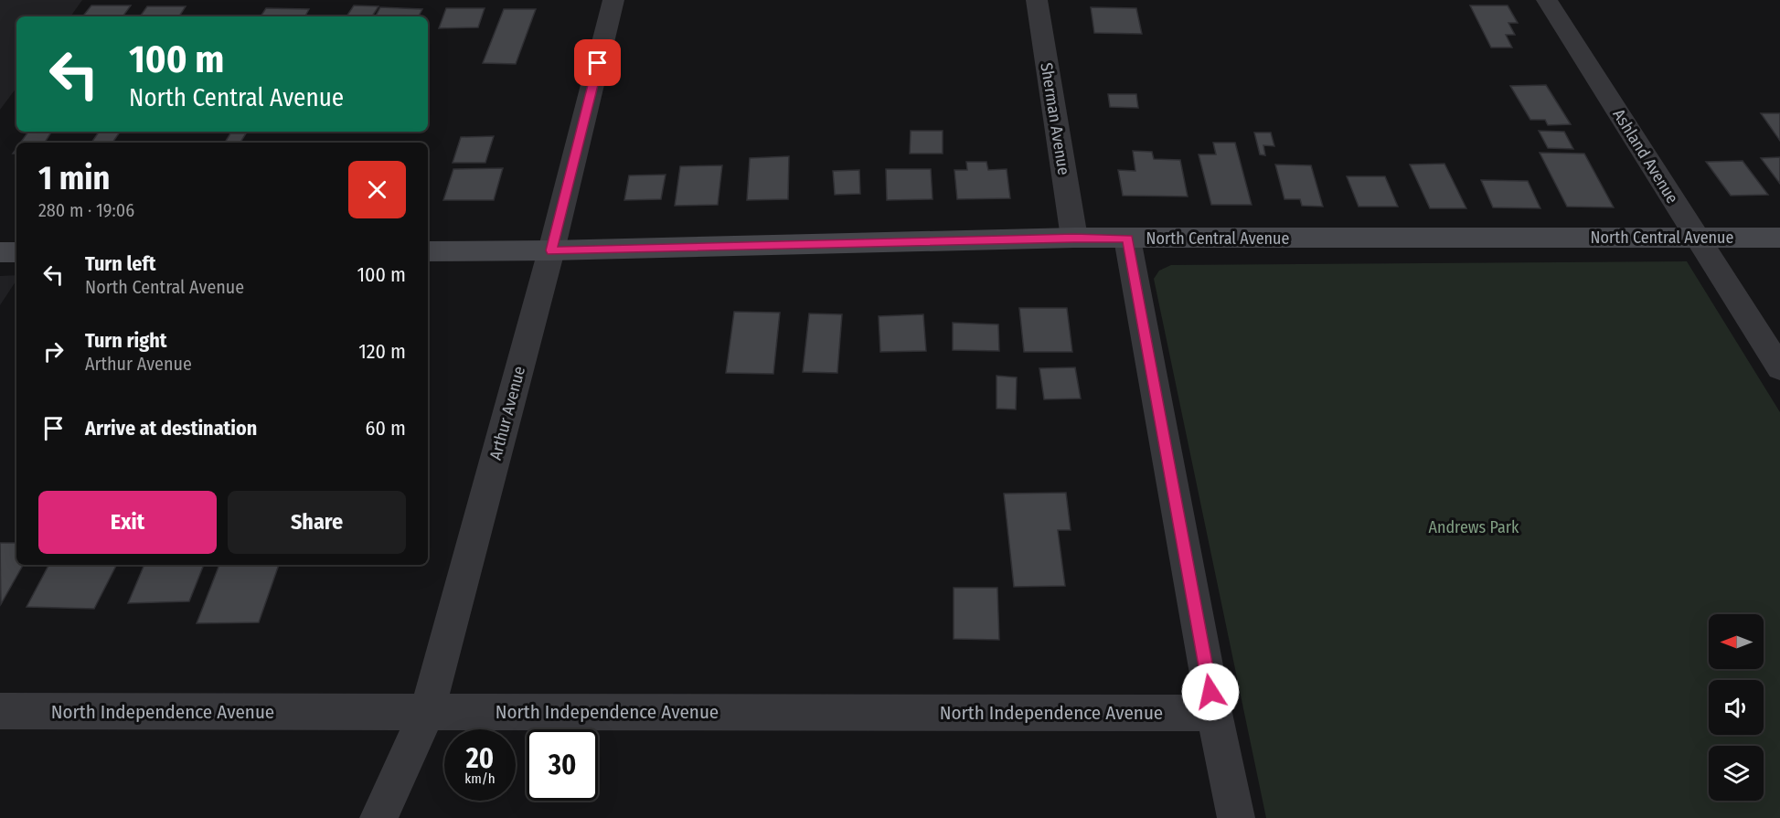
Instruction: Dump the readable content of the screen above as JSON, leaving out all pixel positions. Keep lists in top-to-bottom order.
{
  "streets": {
    "main road": ["North Central Avenue"],
    "street": [
      "Sherman Avenue",
      "Ashland Avenue",
      "Arthur Avenue",
      "North Independence Avenue"
    ]
  },
  "crossings": [
    ["Sherman Avenue", "North Central Avenue"],
    ["Ashland Avenue", "North Central Avenue"],
    ["North Central Avenue", "Arthur Avenue"],
    ["Arthur Avenue", "North Independence Avenue"]
  ],
  "parks": ["Andrews Park"],
  "north": "left",
  "page": {
    "turn": ["100 m", "North Central Avenue"],
    "heading": ["1 min", "280 m · 19:06"],
    "list": [
      {
        "name": "Turn left",
        "note": "North Central Avenue",
        "value": "100 m"
      },
      {
        "name": "Turn right",
        "note": "Arthur Avenue",
        "value": "120 m"
      },
      {
        "name": "Arrive at destination",
        "value": "60 m"
      }
    ],
    "buttons": ["Exit", "Share"],
    "speed": "20 km/h",
    "limit": "30"
  }
}
